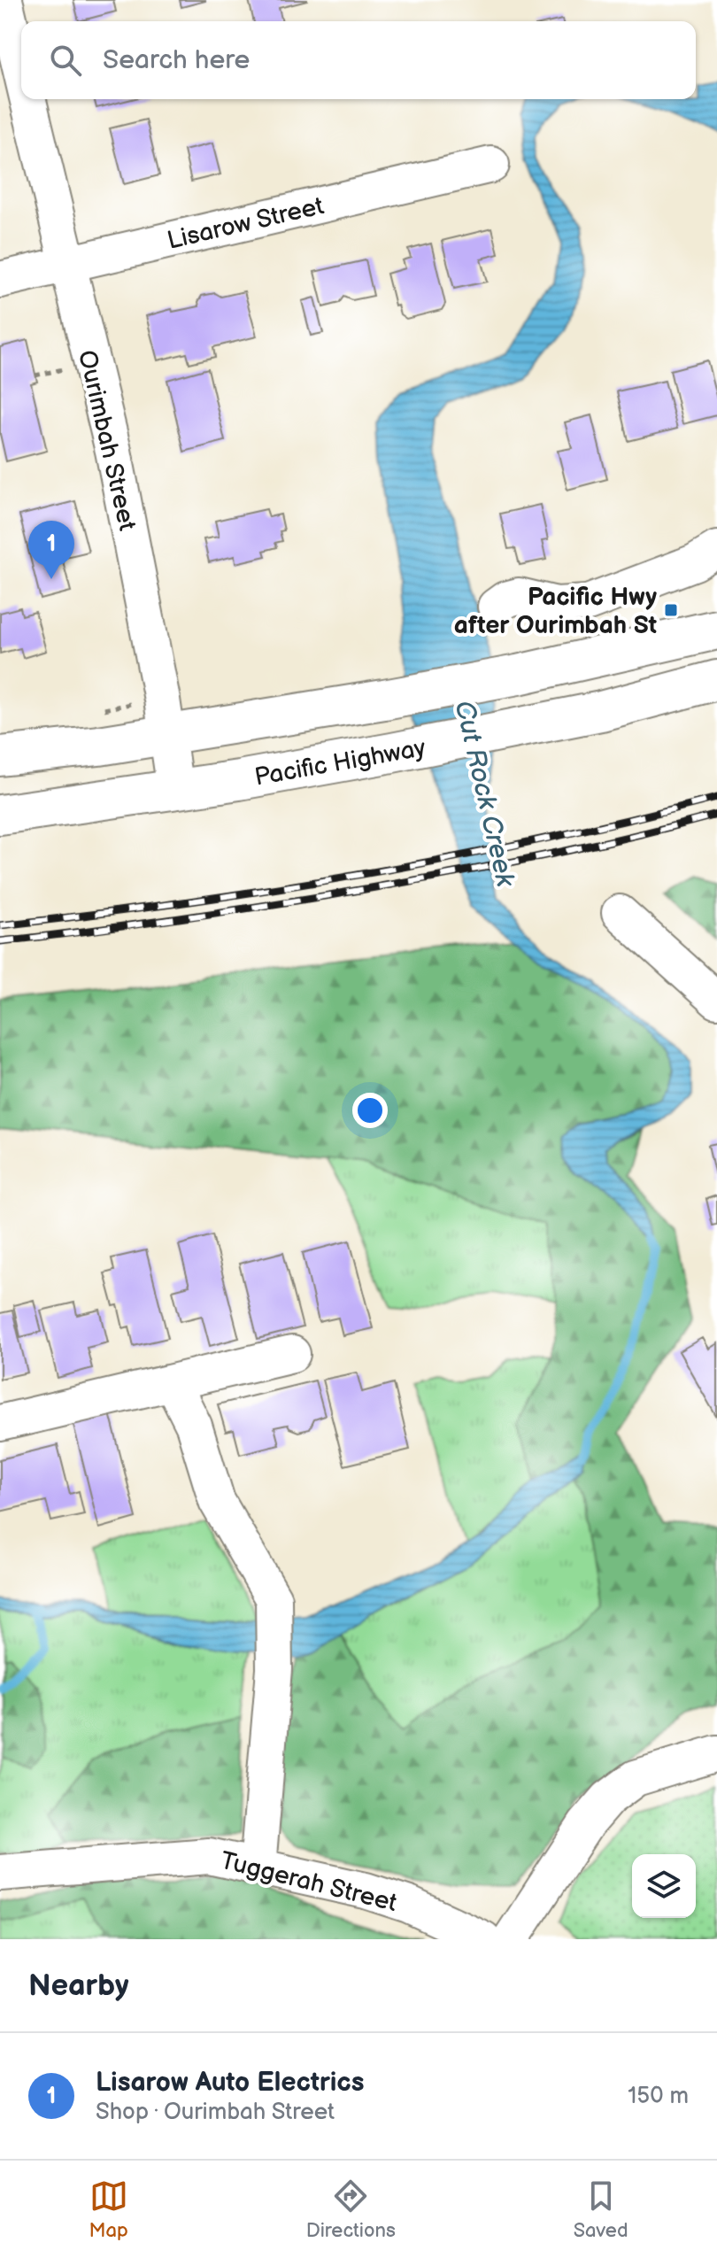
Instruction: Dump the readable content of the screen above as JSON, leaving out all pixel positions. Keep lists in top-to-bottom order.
{
  "streets": {
    "main road": ["Pacific Highway"],
    "street": ["Lisarow Street", "Ourimbah Street", "Tuggerah Street"]
  },
  "crossings": [
    ["Lisarow Street", "Ourimbah Street"],
    ["Ourimbah Street", "Pacific Highway"]
  ],
  "water": ["Cut Rock Creek"],
  "places": {
    "transit": ["Pacific Hwy after Ourimbah St"]
  },
  "page": {
    "search": "Search here",
    "pins": "1",
    "heading": "Nearby",
    "list": [
      {
        "mark": "1",
        "name": "Lisarow Auto Electrics",
        "note": "Shop · Ourimbah Street",
        "value": "150 m"
      }
    ],
    "nav": ["Map", "Directions", "Saved"]
  }
}
